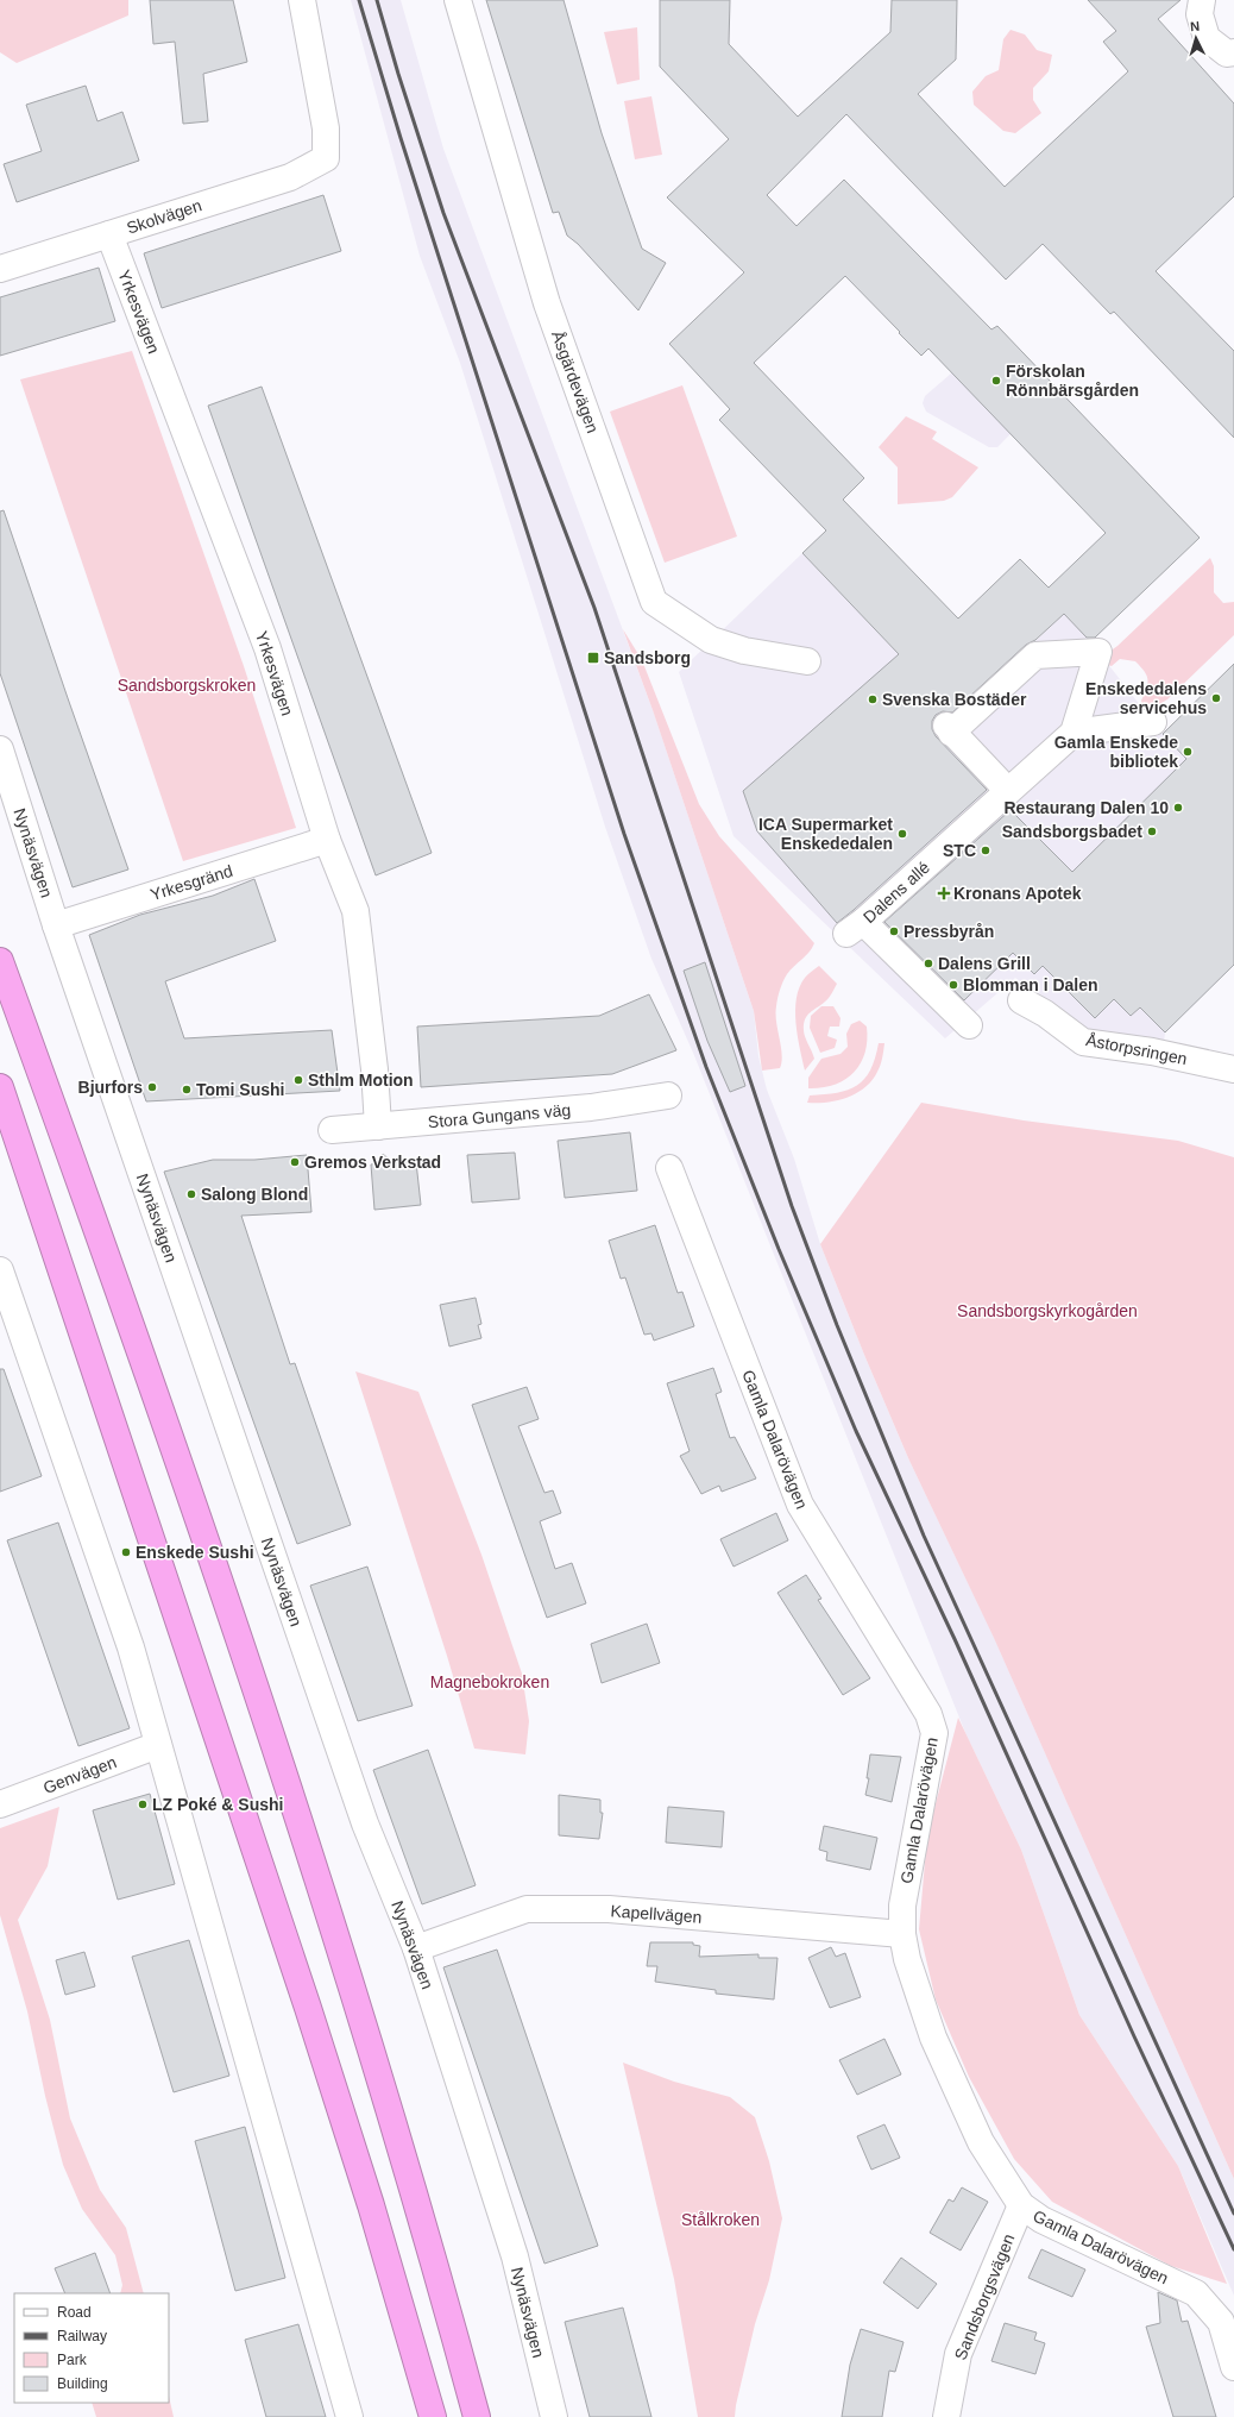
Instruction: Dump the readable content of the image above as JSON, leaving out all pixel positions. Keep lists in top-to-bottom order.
{
  "streets": {
    "street": [
      "Skolvägen",
      "Yrkesvägen",
      "Åsgärdevägen",
      "Nynäsvägen",
      "Yrkesgränd",
      "Dalens allé",
      "Åstorpsringen",
      "Stora Gungans väg",
      "Gamla Dalarövägen",
      "Genvägen",
      "Kapellvägen",
      "Sandsborgsvägen"
    ]
  },
  "crossings": [
    ["Skolvägen", "Yrkesvägen"],
    ["Yrkesvägen", "Yrkesgränd"],
    ["Yrkesvägen", "Stora Gungans väg"],
    ["Nynäsvägen", "Yrkesgränd"],
    ["Nynäsvägen", "Kapellvägen"],
    ["Gamla Dalarövägen", "Kapellvägen"],
    ["Gamla Dalarövägen", "Sandsborgsvägen"]
  ],
  "parks": [
    "Sandsborgskroken",
    "Sandsborgskyrkogården",
    "Magnebokroken",
    "Stålkroken"
  ],
  "places": {
    "other": [
      "Förskolan Rönnbärsgården",
      "Enskededalens servicehus",
      "Svenska Bostäder",
      "Gamla Enskede bibliotek",
      "Restaurang Dalen 10",
      "Sandsborgsbadet",
      "ICA Supermarket Enskededalen",
      "STC",
      "Pressbyrån",
      "Dalens Grill",
      "Blomman i Dalen",
      "Sthlm Motion",
      "Bjurfors",
      "Tomi Sushi",
      "Gremos Verkstad",
      "Salong Blond",
      "Enskede Sushi",
      "LZ Poké & Sushi"
    ],
    "transit": ["Sandsborg"],
    "health": ["Kronans Apotek"]
  },
  "legend": [
    "Road",
    "Railway",
    "Park",
    "Building"
  ],
  "north": "top"
}
